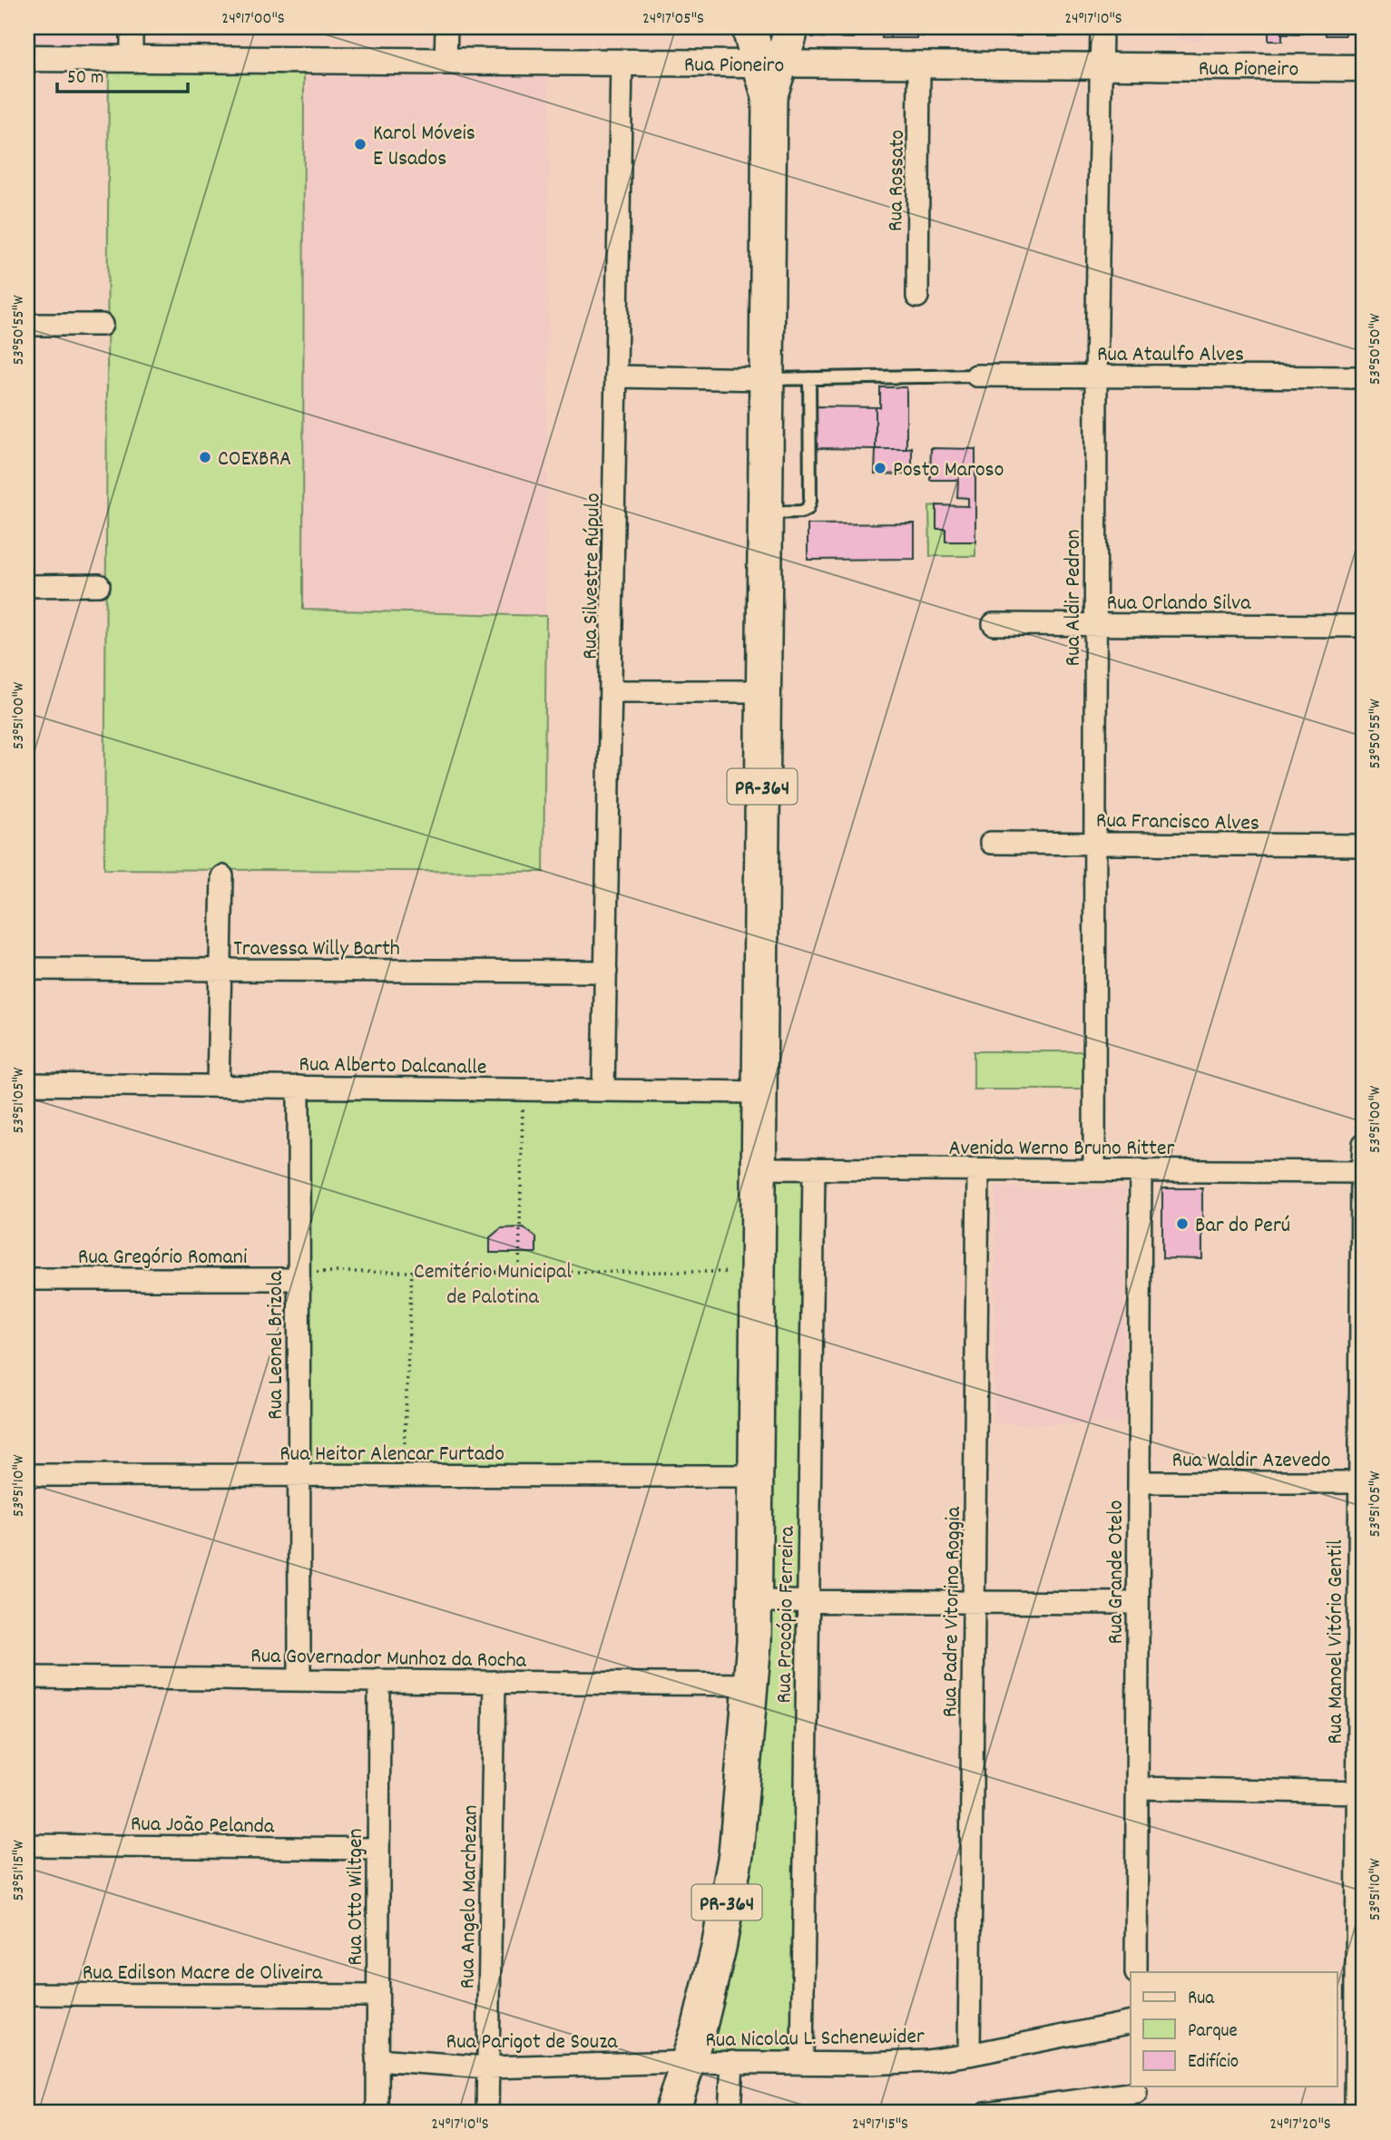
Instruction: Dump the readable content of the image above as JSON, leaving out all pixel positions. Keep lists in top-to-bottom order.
{
  "streets": {
    "main road": ["PR-364"],
    "street": [
      "Rua Pioneiro",
      "Rua Rossato",
      "Rua Ataulfo Alves",
      "Rua Silvestre Rúpulo",
      "Rua Aldir Pedron",
      "Rua Orlando Silva",
      "Rua Francisco Alves",
      "Travessa Willy Barth",
      "Rua Alberto Dalcanalle",
      "Avenida Werno Bruno Ritter",
      "Rua Gregório Romani",
      "Rua Leonel Brizola",
      "Rua Heitor Alencar Furtado",
      "Rua Waldir Azevedo",
      "Rua Grande Otelo",
      "Rua Padre Vitorino Roggia",
      "Rua Procópio Ferreira",
      "Rua Manoel Vitório Gentil",
      "Rua Governador Munhoz da Rocha",
      "Rua João Pelanda",
      "Rua Otto Wiltgen",
      "Rua Angelo Marchezan",
      "Rua Edilson Macre de Oliveira",
      "Rua Nicolau L. Schenewider",
      "Rua Parigot de Souza"
    ]
  },
  "crossings": [
    ["Rua Pioneiro", "Rua Rossato"],
    ["Rua Pioneiro", "Rua Silvestre Rúpulo"],
    ["Rua Pioneiro", "Rua Aldir Pedron"],
    ["Rua Pioneiro", "PR-364"],
    ["Rua Ataulfo Alves", "Rua Aldir Pedron"],
    ["Rua Silvestre Rúpulo", "Travessa Willy Barth"],
    ["Rua Silvestre Rúpulo", "Rua Alberto Dalcanalle"],
    ["Rua Aldir Pedron", "Rua Orlando Silva"],
    ["Rua Aldir Pedron", "Rua Francisco Alves"],
    ["Rua Aldir Pedron", "Avenida Werno Bruno Ritter"],
    ["PR-364", "Rua Alberto Dalcanalle"],
    ["PR-364", "Avenida Werno Bruno Ritter"],
    ["PR-364", "Rua Heitor Alencar Furtado"],
    ["PR-364", "Rua Governador Munhoz da Rocha"],
    ["PR-364", "Rua Nicolau L. Schenewider"],
    ["PR-364", "Rua Parigot de Souza"],
    ["Rua Alberto Dalcanalle", "Rua Leonel Brizola"],
    ["Avenida Werno Bruno Ritter", "Rua Grande Otelo"],
    ["Avenida Werno Bruno Ritter", "Rua Padre Vitorino Roggia"],
    ["Avenida Werno Bruno Ritter", "Rua Procópio Ferreira"],
    ["Avenida Werno Bruno Ritter", "Rua Manoel Vitório Gentil"],
    ["Rua Gregório Romani", "Rua Leonel Brizola"],
    ["Rua Leonel Brizola", "Rua Heitor Alencar Furtado"],
    ["Rua Leonel Brizola", "Rua Governador Munhoz da Rocha"],
    ["Rua Waldir Azevedo", "Rua Grande Otelo"],
    ["Rua Waldir Azevedo", "Rua Manoel Vitório Gentil"],
    ["Rua Padre Vitorino Roggia", "Rua Nicolau L. Schenewider"],
    ["Rua Procópio Ferreira", "Rua Nicolau L. Schenewider"],
    ["Rua Governador Munhoz da Rocha", "Rua Otto Wiltgen"],
    ["Rua Governador Munhoz da Rocha", "Rua Angelo Marchezan"],
    ["Rua João Pelanda", "Rua Otto Wiltgen"],
    ["Rua Otto Wiltgen", "Rua Edilson Macre de Oliveira"],
    ["Rua Otto Wiltgen", "Rua Parigot de Souza"],
    ["Rua Angelo Marchezan", "Rua Parigot de Souza"],
    ["Rua Nicolau L. Schenewider", "Rua Parigot de Souza"]
  ],
  "parks": ["Cemitério Municipal de Palotina"],
  "places": [
    "Karol Móveis E Usados",
    "COEXBRA",
    "Posto Maroso",
    "Bar do Perú"
  ],
  "legend": ["Rua", "Parque", "Edifício"],
  "scale_bar": "50 m",
  "coordinates": [
    "24°17'00\"S",
    "24°17'05\"S",
    "24°17'10\"S",
    "53°50'55\"W",
    "53°50'50\"W",
    "53°51'00\"W",
    "53°51'05\"W",
    "53°51'10\"W",
    "53°51'15\"W",
    "24°17'15\"S",
    "24°17'20\"S"
  ]
}
